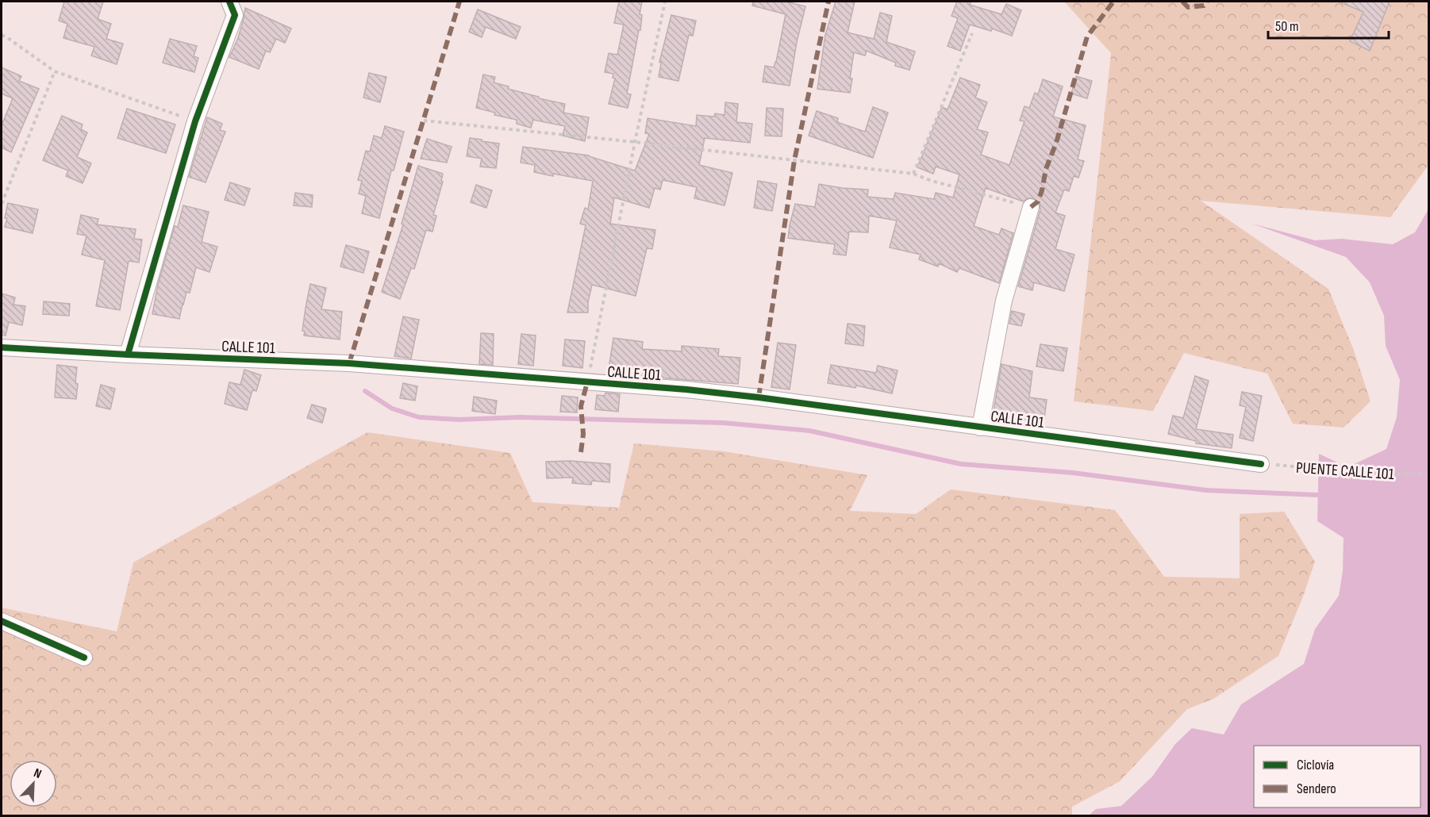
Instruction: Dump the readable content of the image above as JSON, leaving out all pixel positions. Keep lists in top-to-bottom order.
{
  "streets": {
    "street": ["CALLE 101"],
    "path": ["PUENTE CALLE 101"]
  },
  "crossings": [
    ["CALLE 101", "PUENTE CALLE 101"]
  ],
  "legend": ["Ciclovía", "Sendero"],
  "scale_bar": "50 m",
  "north": "top right"
}
